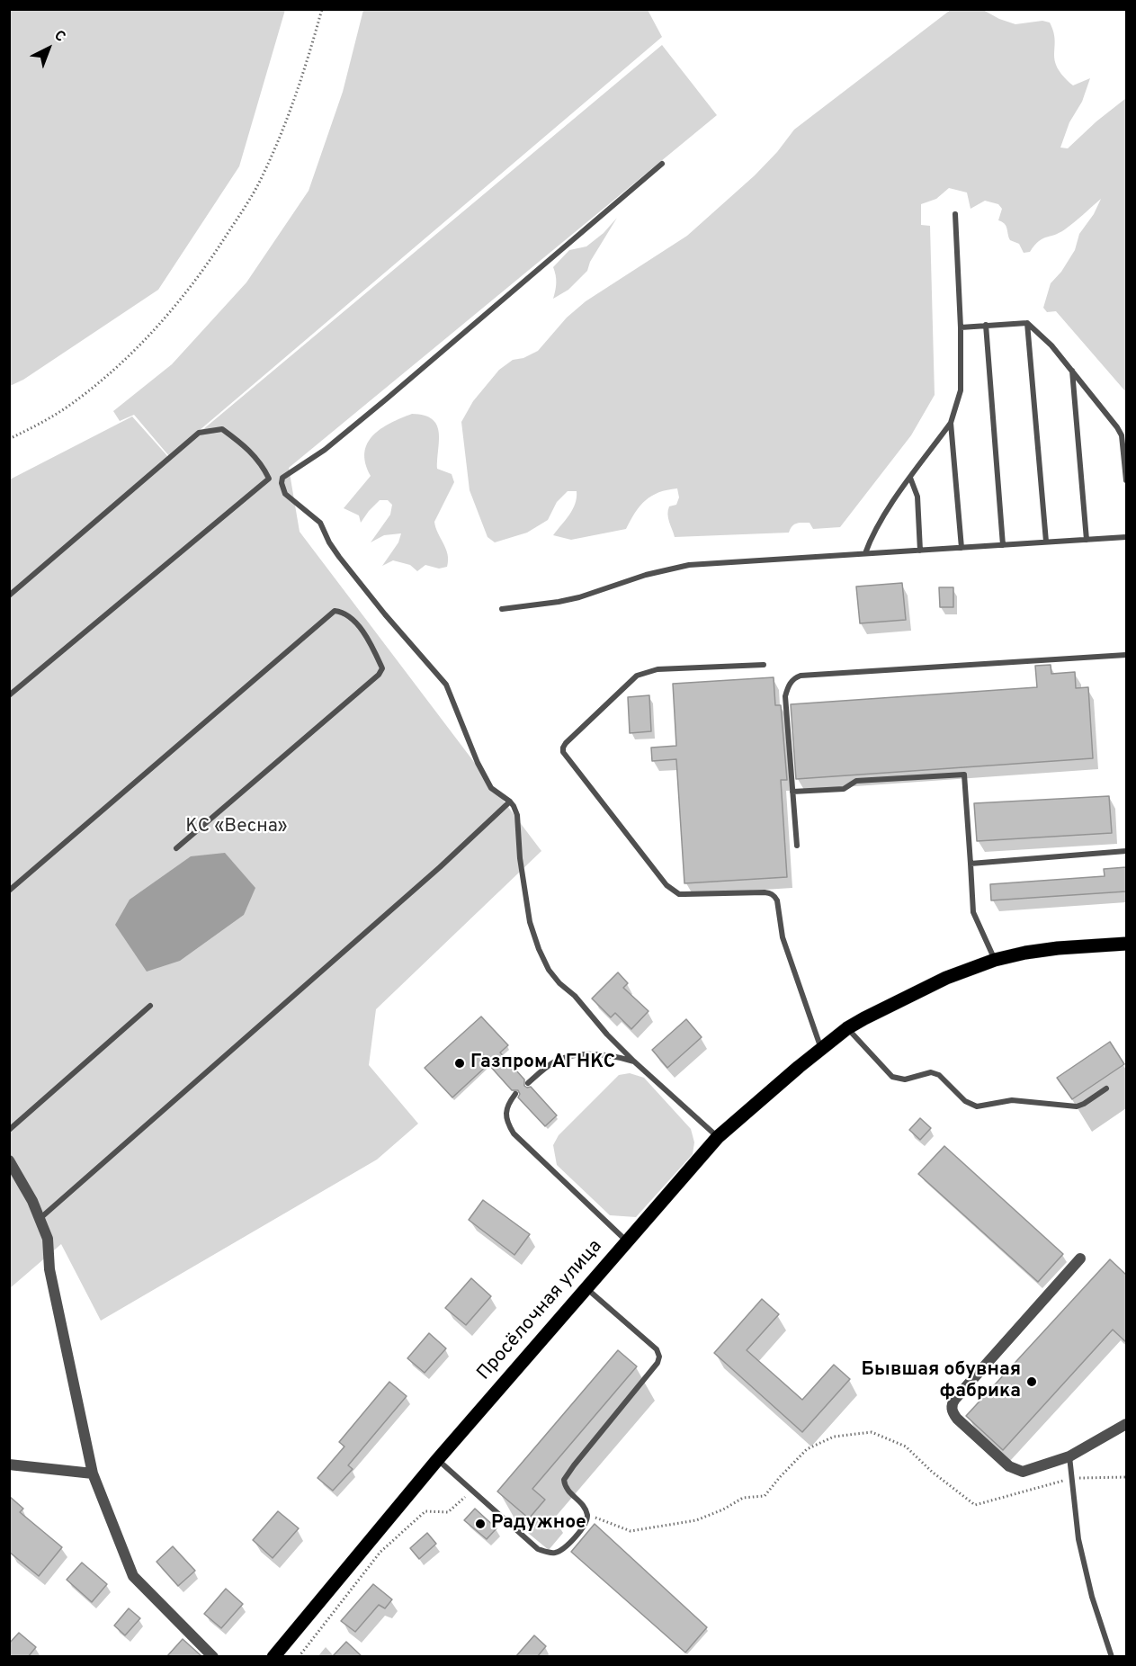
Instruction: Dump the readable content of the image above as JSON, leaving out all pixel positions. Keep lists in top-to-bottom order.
{
  "streets": {
    "main road": ["Просёлочная улица"]
  },
  "parks": ["КС «Весна»"],
  "places": ["Газпром АГНКС", "Бывшая обувная фабрика", "Радужное"],
  "north": "top right"
}
